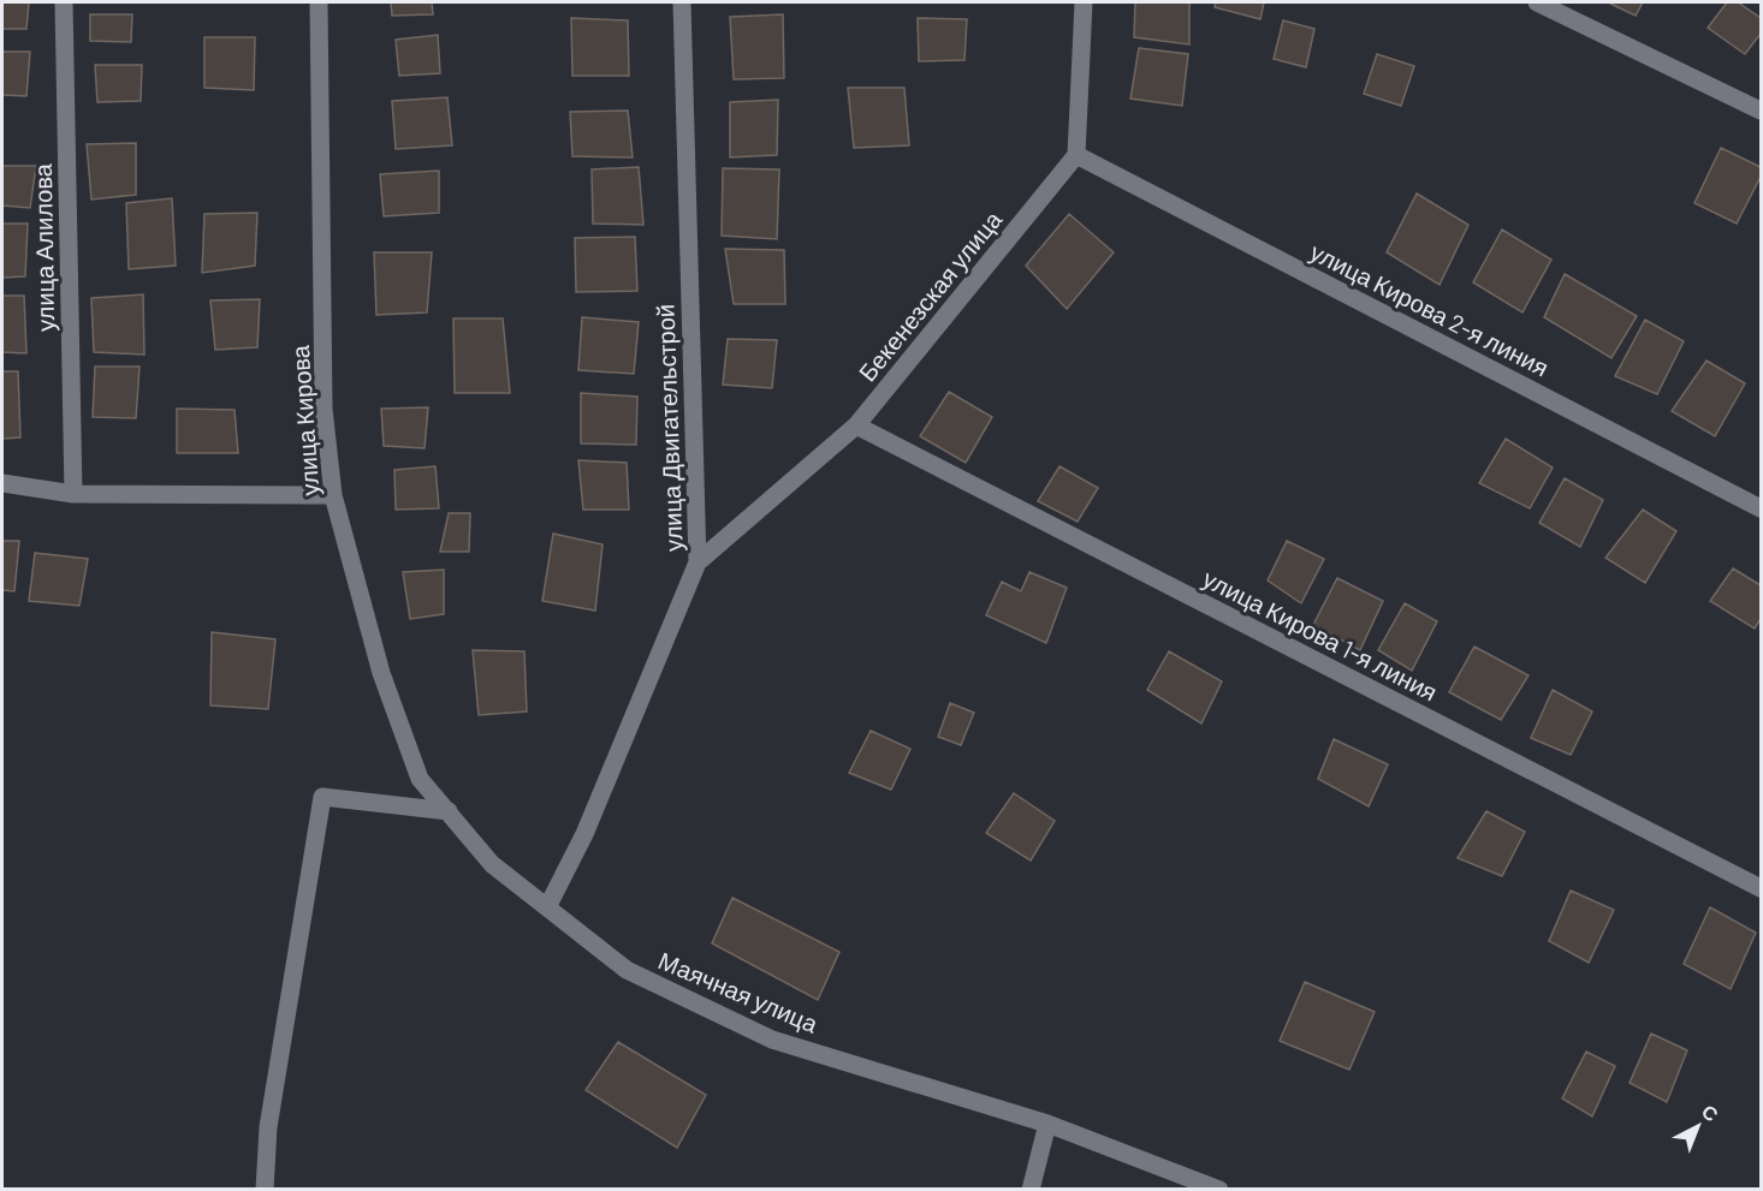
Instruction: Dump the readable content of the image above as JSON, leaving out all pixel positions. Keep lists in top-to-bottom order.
{
  "streets": {
    "street": [
      "улица Алилова",
      "Бекенезская улица",
      "улица Кирова 2-я линия",
      "улица Кирова",
      "улица Двигательстрой",
      "улица Кирова 1-я линия",
      "Маячная улица"
    ]
  },
  "crossings": [
    ["Бекенезская улица", "улица Кирова 2-я линия"],
    ["Бекенезская улица", "улица Двигательстрой"],
    ["Бекенезская улица", "улица Кирова 1-я линия"],
    ["улица Кирова", "Маячная улица"],
    ["улица Двигательстрой", "Маячная улица"]
  ],
  "north": "top right"
}
